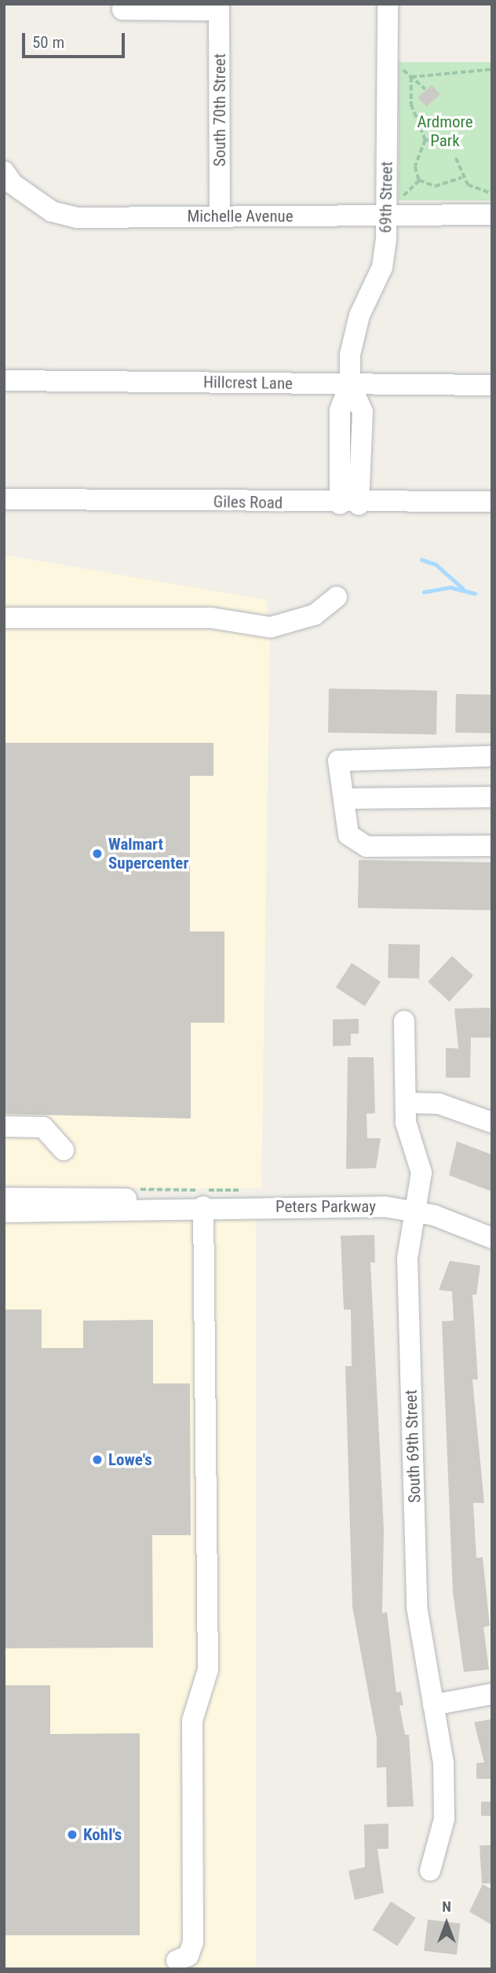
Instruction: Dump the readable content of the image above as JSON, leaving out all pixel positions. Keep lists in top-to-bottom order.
{
  "streets": {
    "street": [
      "South 70th Street",
      "69th Street",
      "Michelle Avenue",
      "Hillcrest Lane",
      "Giles Road",
      "Peters Parkway",
      "South 69th Street"
    ]
  },
  "crossings": [
    ["South 70th Street", "Michelle Avenue"],
    ["69th Street", "Michelle Avenue"],
    ["69th Street", "Hillcrest Lane"],
    ["Peters Parkway", "South 69th Street"]
  ],
  "parks": ["Ardmore Park"],
  "places": ["Walmart Supercenter", "Lowe's", "Kohl's"],
  "scale_bar": "50 m",
  "north": "top"
}
